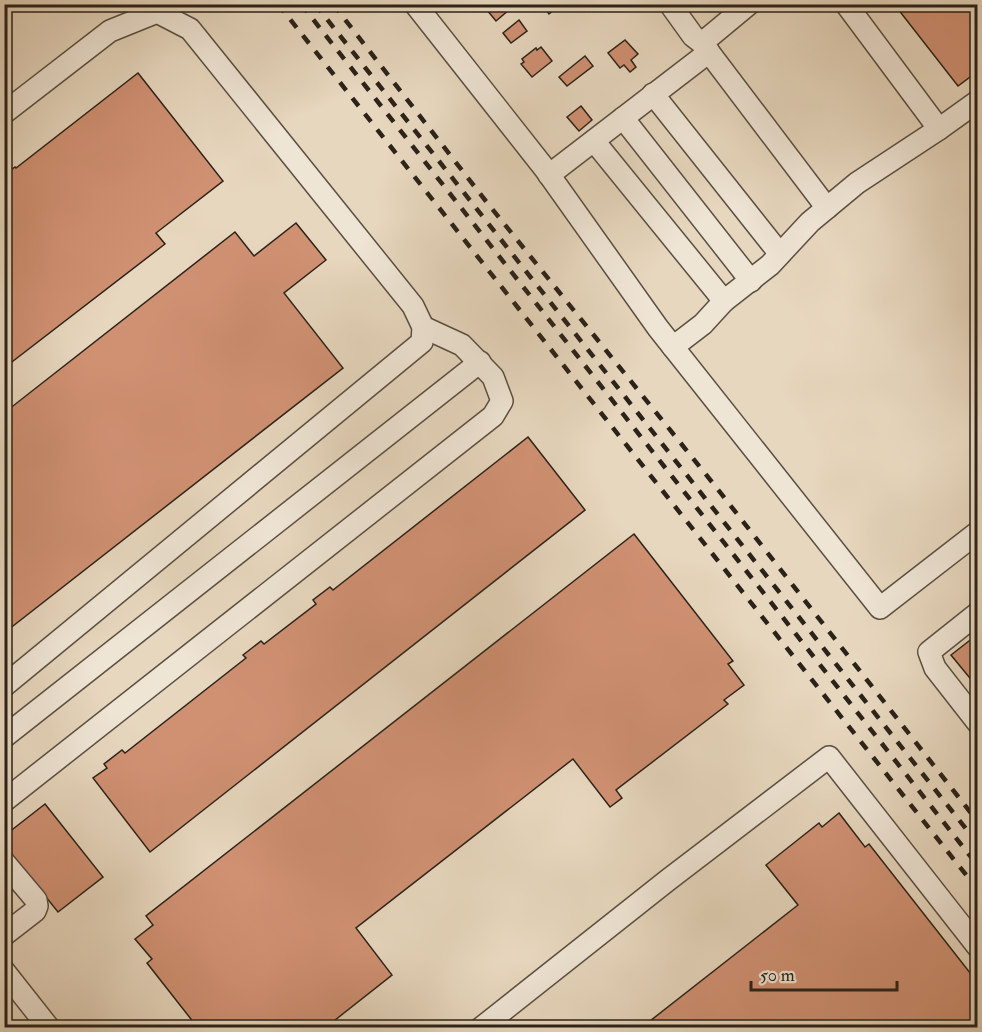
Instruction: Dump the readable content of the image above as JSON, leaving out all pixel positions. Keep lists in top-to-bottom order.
{
  "scale_bar": "50 m"
}
